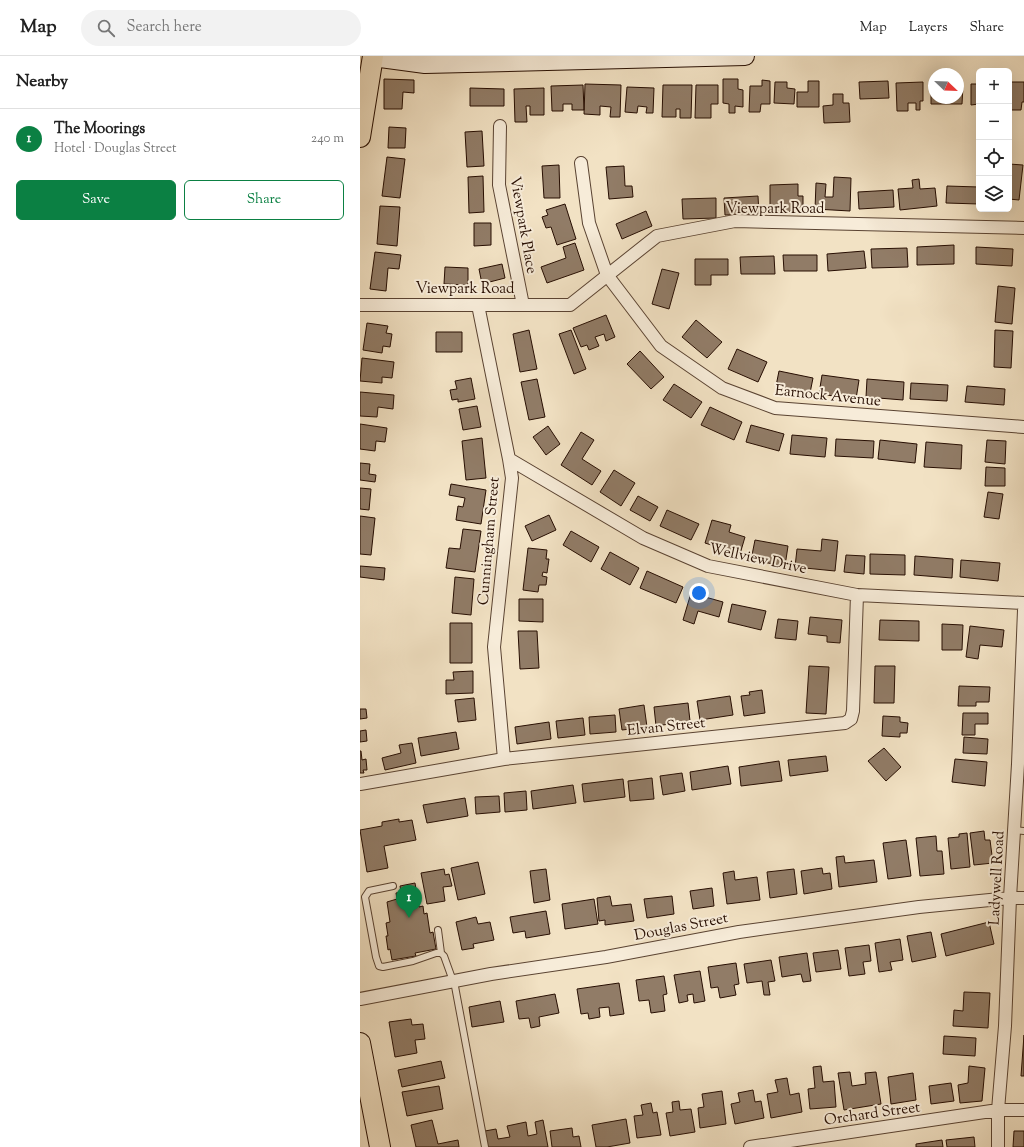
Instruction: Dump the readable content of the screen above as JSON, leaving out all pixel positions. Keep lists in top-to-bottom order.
{
  "streets": {
    "street": [
      "Viewpark Road",
      "Viewpark Place",
      "Earnock Avenue",
      "Cunningham Street",
      "Wellview Drive",
      "Elvan Street",
      "Ladywell Road",
      "Douglas Street",
      "Orchard Street"
    ]
  },
  "crossings": [
    ["Viewpark Road", "Viewpark Place"],
    ["Viewpark Road", "Earnock Avenue"],
    ["Viewpark Road", "Cunningham Street"],
    ["Cunningham Street", "Wellview Drive"],
    ["Cunningham Street", "Elvan Street"],
    ["Wellview Drive", "Elvan Street"],
    ["Ladywell Road", "Douglas Street"],
    ["Ladywell Road", "Orchard Street"]
  ],
  "north": "bottom right",
  "page": {
    "header": "Map",
    "search": "Search here",
    "nav": ["Map", "Layers", "Share"],
    "heading": "Nearby",
    "map_buttons": ["+", "−"],
    "list": [
      {
        "mark": "1",
        "name": "The Moorings",
        "note": "Hotel · Douglas Street",
        "value": "240 m"
      }
    ],
    "buttons": ["Save", "Share"],
    "pins": "1"
  }
}
